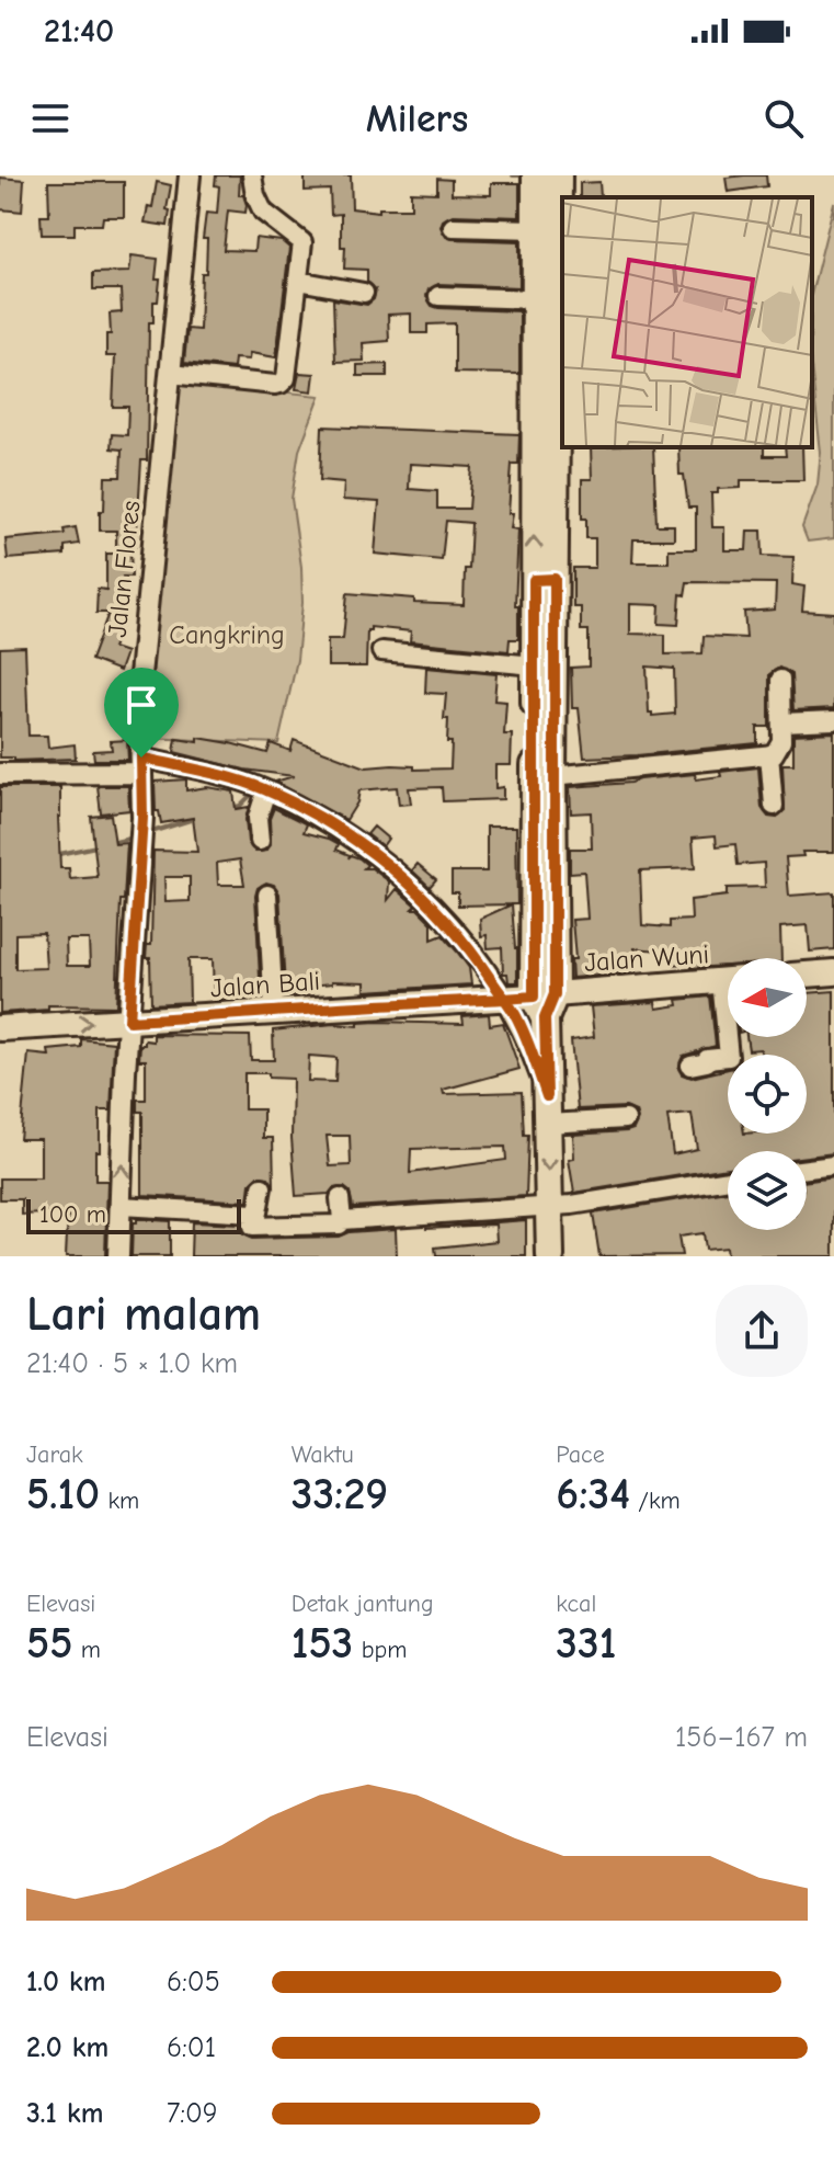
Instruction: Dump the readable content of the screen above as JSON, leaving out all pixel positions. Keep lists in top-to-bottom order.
{
  "streets": {
    "main road": ["Jalan Wuni", "Jalan Bali"],
    "street": ["Jalan Flores"]
  },
  "crossings": [
    ["Jalan Flores", "Jalan Bali"],
    ["Jalan Wuni", "Jalan Bali"]
  ],
  "parks": ["Cangkring"],
  "scale_bar": "100 m",
  "north": "left",
  "page": {
    "status": "21:40",
    "header": "Milers",
    "scale": "100 m",
    "heading": ["Lari malam", "21:40 · 5 × 1.0 km"],
    "stats": [
      ["Jarak", "5.10 km"],
      ["Waktu", "33:29"],
      ["Pace", "6:34 /km"],
      ["Elevasi", "55 m"],
      ["Detak jantung", "153 bpm"],
      ["kcal", "331"]
    ],
    "chart": ["Elevasi", "156–167 m"],
    "list": [
      {
        "name": "1.0 km",
        "note": "6:05"
      },
      {
        "name": "2.0 km",
        "note": "6:01"
      },
      {
        "name": "3.1 km",
        "note": "7:09"
      }
    ]
  }
}
